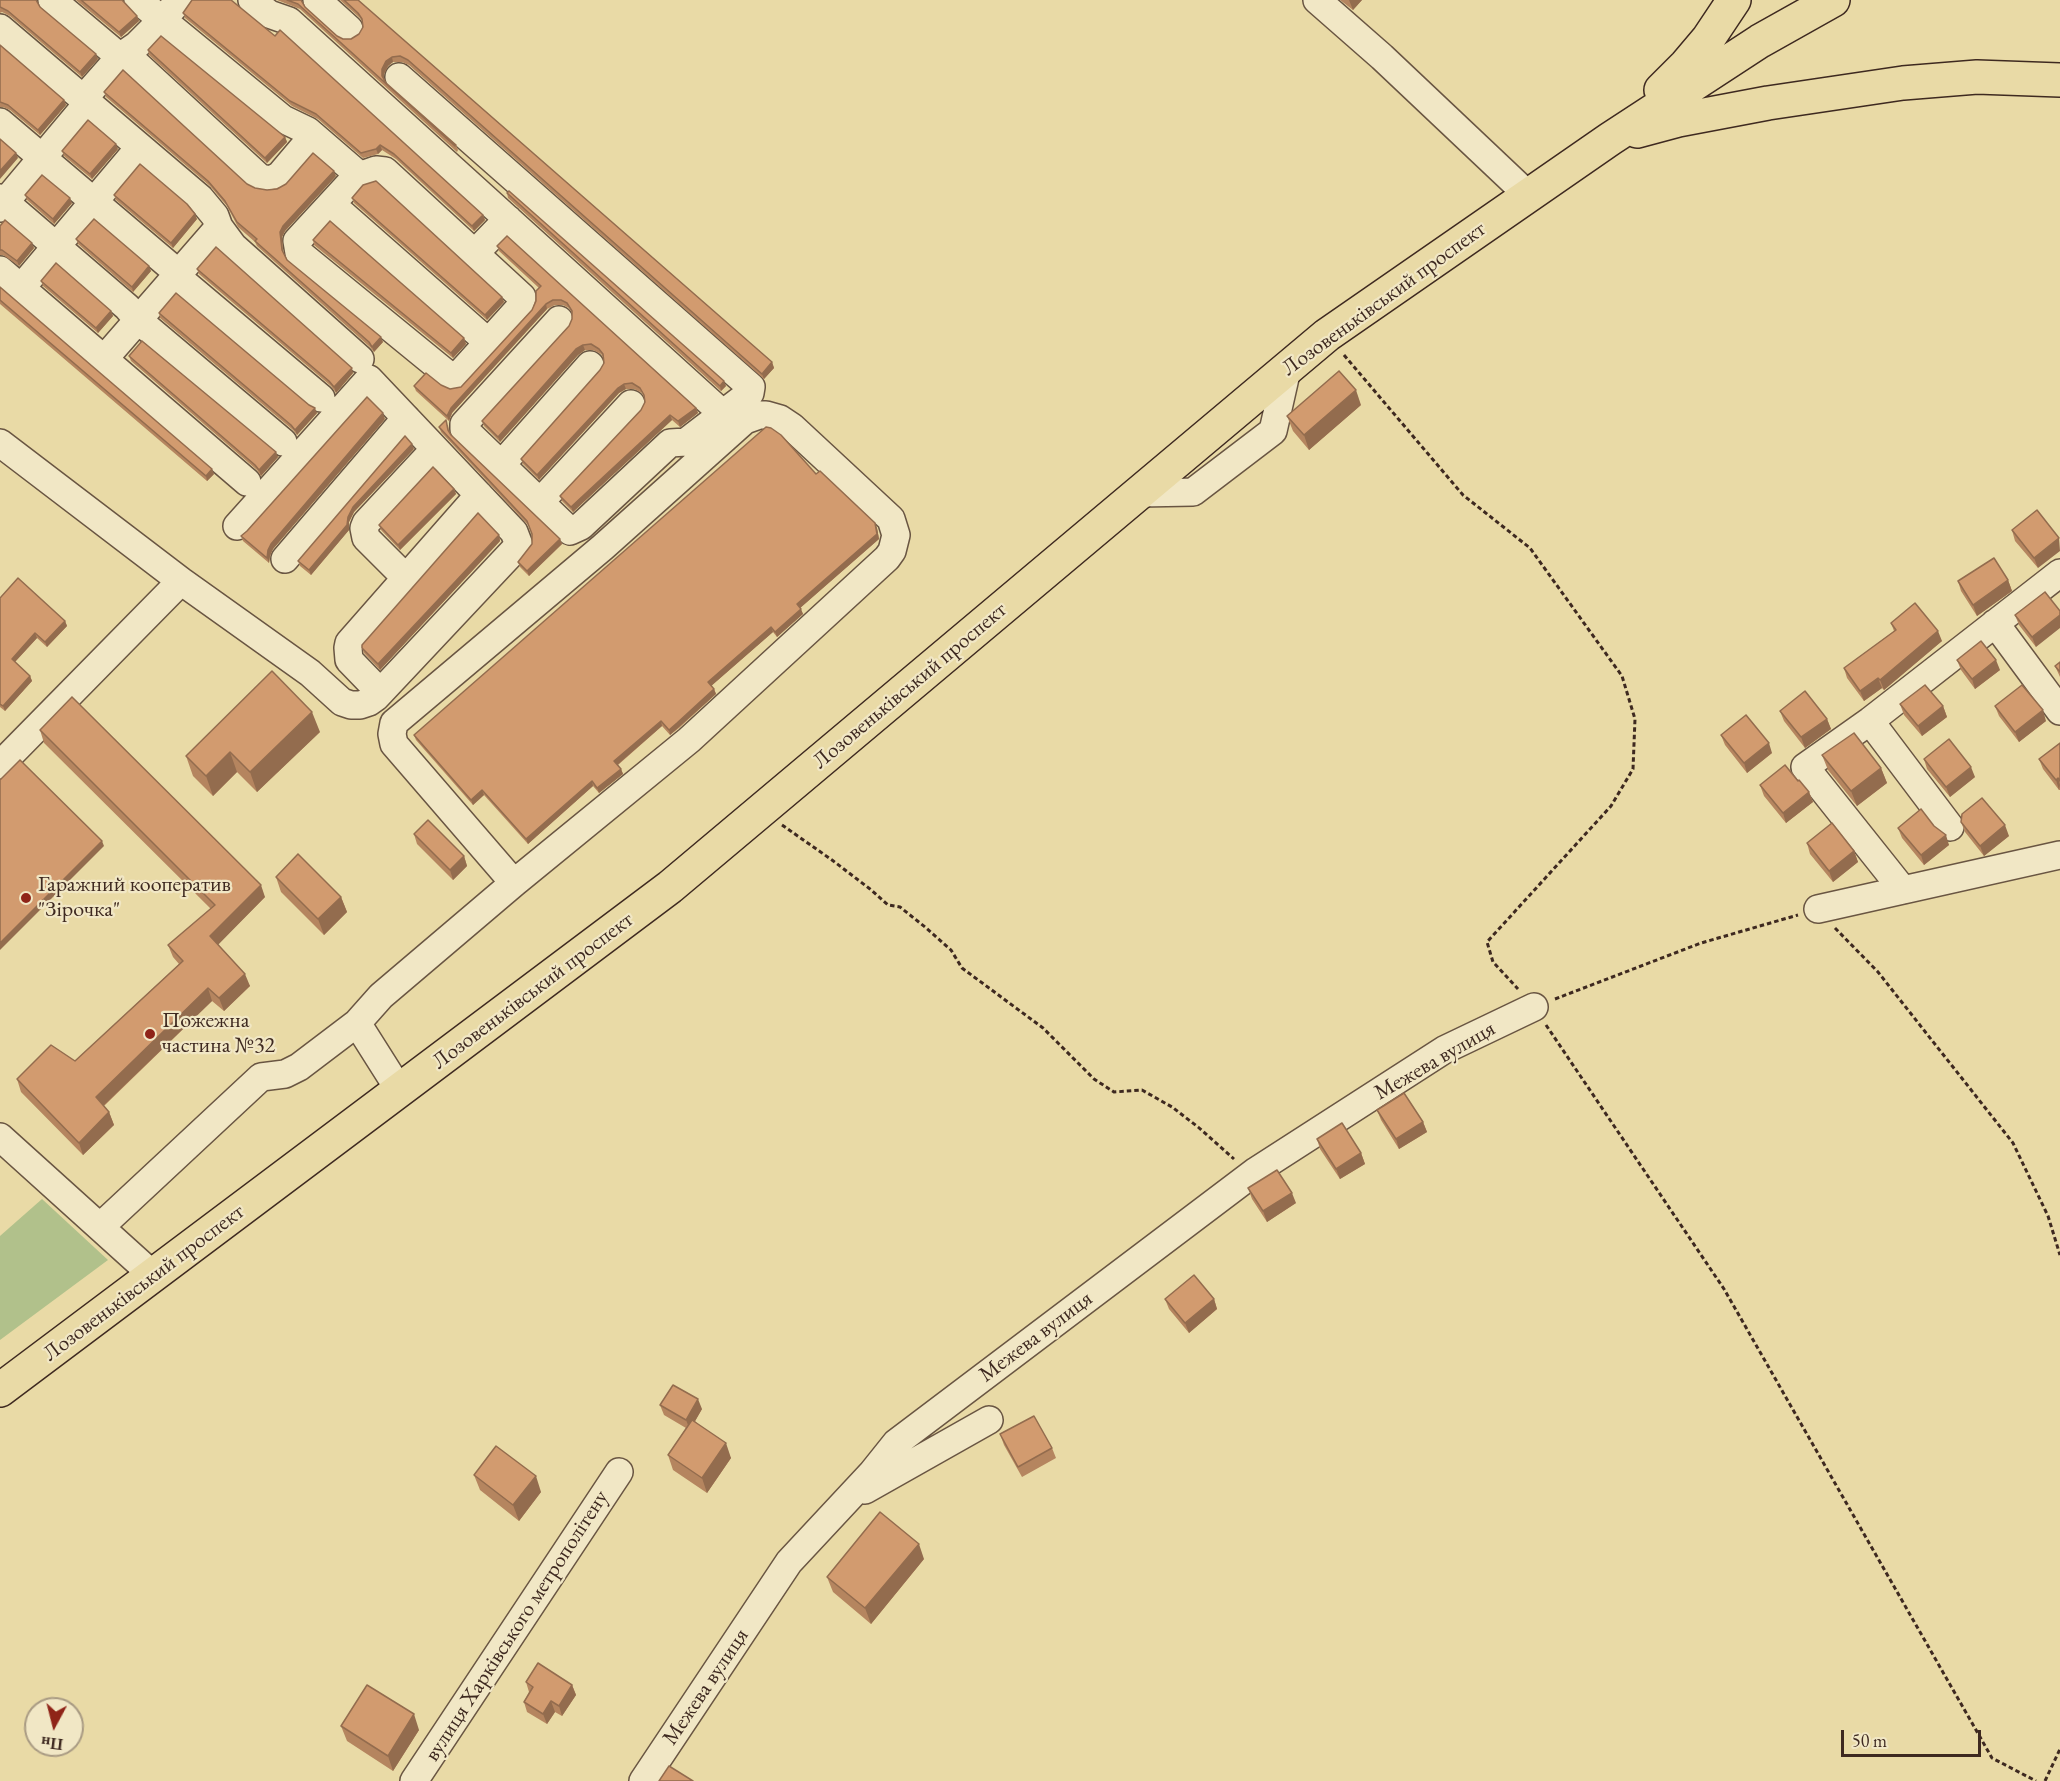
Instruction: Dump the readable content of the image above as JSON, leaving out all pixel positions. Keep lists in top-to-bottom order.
{
  "streets": {
    "highway": ["Лозовеньківський проспект"],
    "street": ["Межева вулиця", "вулиця Харківського метрополітену"]
  },
  "places": ["Гаражний кооператив \"Зірочка\"", "Пожежна частина №32"],
  "scale_bar": "50 m",
  "north": "bottom"
}
